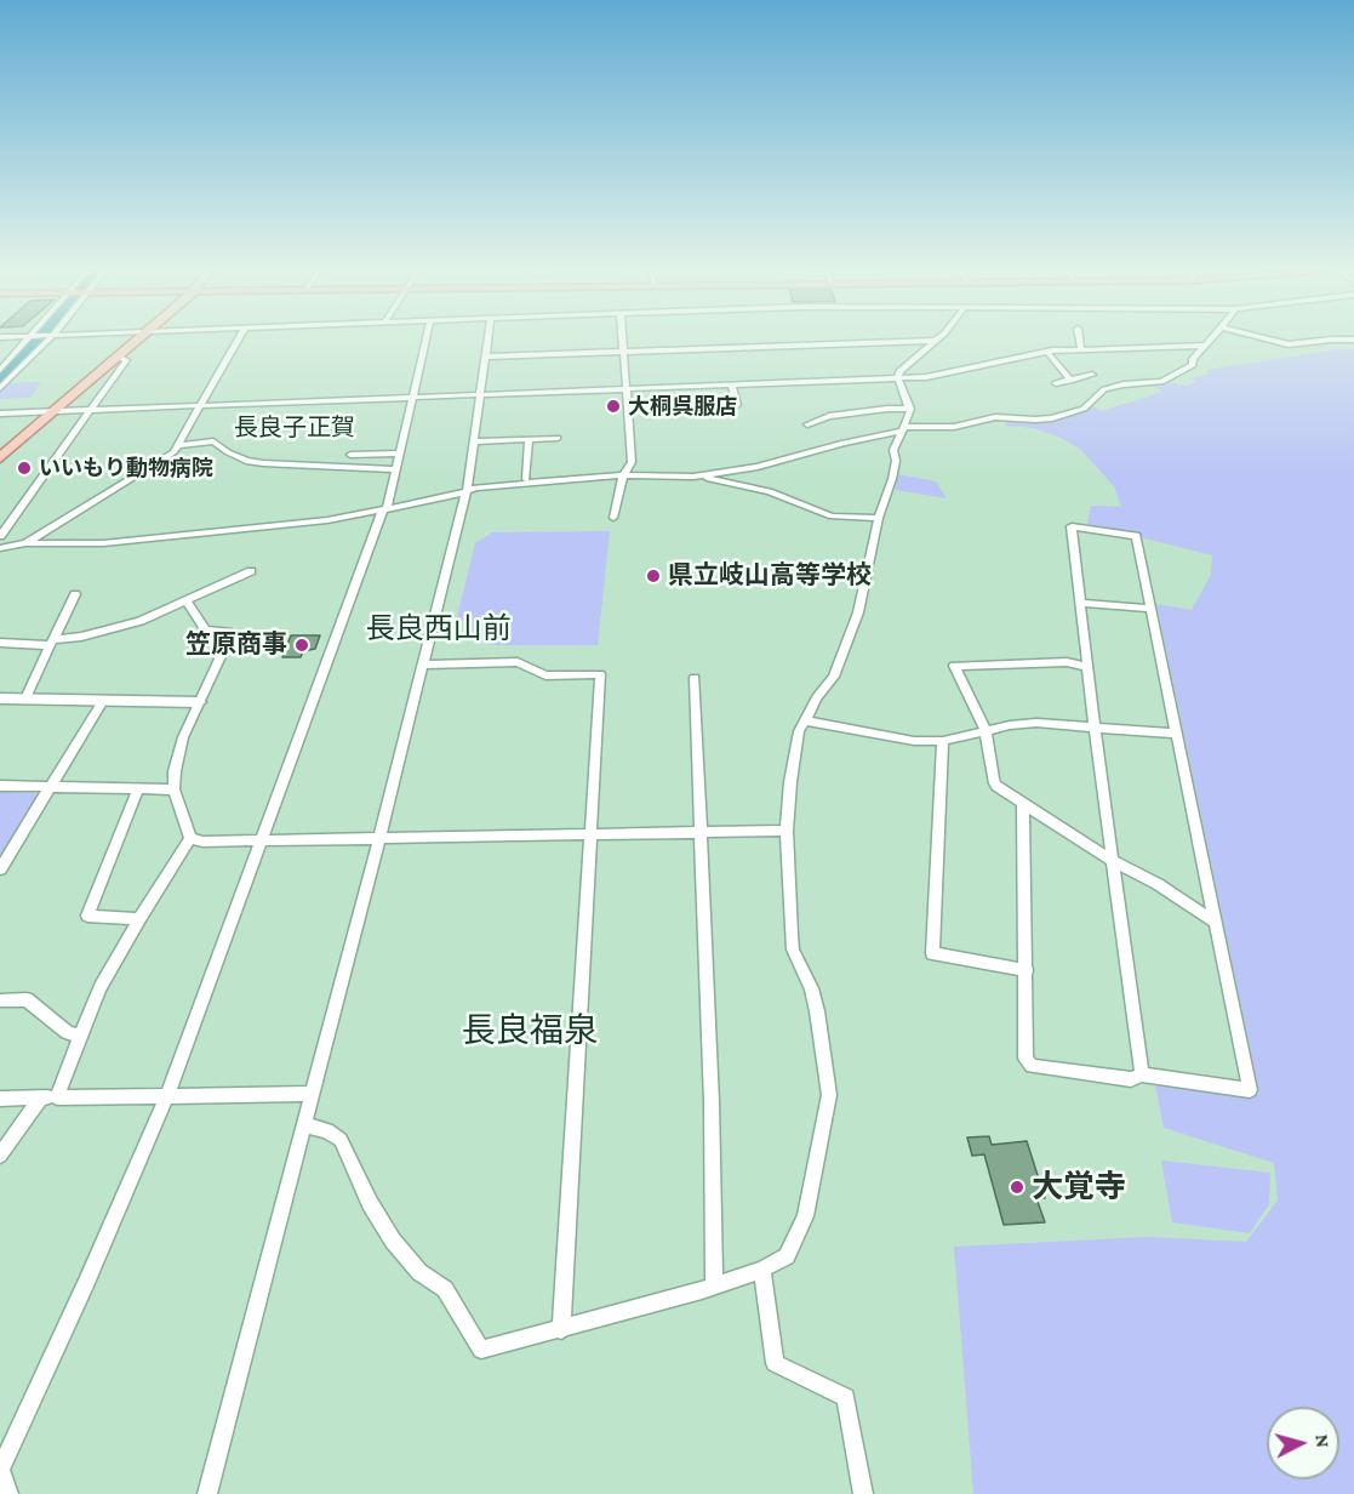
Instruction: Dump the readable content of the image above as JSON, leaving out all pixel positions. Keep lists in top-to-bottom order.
{
  "districts": ["長良子正賀", "長良西山前", "長良福泉"],
  "places": [
    "大桐呉服店",
    "いいもり動物病院",
    "県立岐山高等学校",
    "笠原商事",
    "大覚寺"
  ],
  "north": "right"
}
